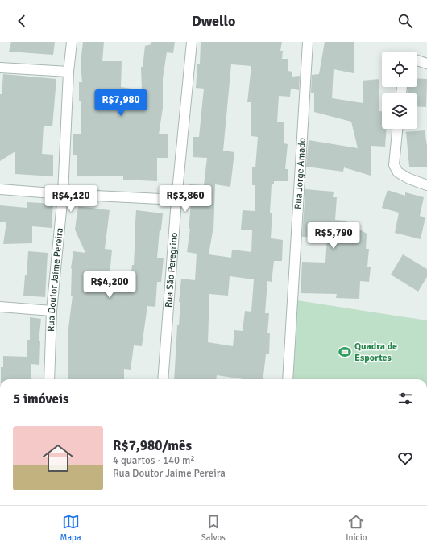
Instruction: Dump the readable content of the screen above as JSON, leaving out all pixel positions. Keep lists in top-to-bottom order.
{
  "streets": {
    "street": ["Rua Jorge Amado", "Rua São Peregrino", "Rua Doutor Jaime Pereira"]
  },
  "places": {
    "sports": ["Quadra de Esportes"]
  },
  "page": {
    "header": "Dwello",
    "price": [
      "R$7,980",
      "R$4,120",
      "R$3,860",
      "R$5,790",
      "R$4,200"
    ],
    "heading": "5 imóveis",
    "list": [
      {
        "name": "R$7,980/mês",
        "note": "4 quartos · 140 m² · Rua Doutor Jaime Pereira"
      }
    ],
    "tabs": ["Mapa", "Salvos", "Início"]
  }
}
